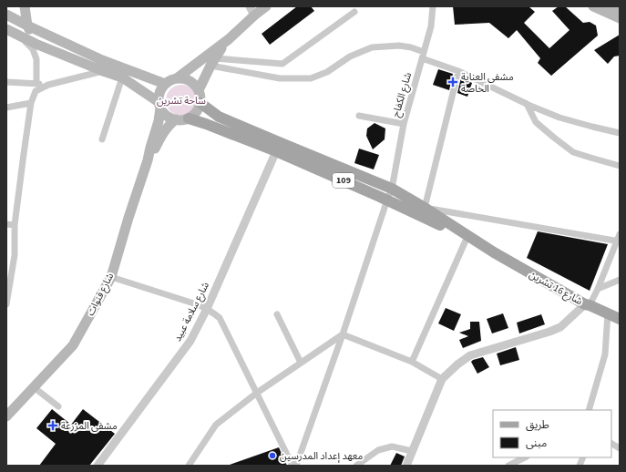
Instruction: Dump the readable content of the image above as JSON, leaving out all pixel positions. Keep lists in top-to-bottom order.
{
  "streets": {
    "main road": ["109", "شارع 16 تشرين", "شارع قنوات"],
    "street": ["شارع الكفاح", "شارع سلامة عبيد"]
  },
  "crossings": [
    ["شارع الكفاح", "109"],
    ["109", "شارع 16 تشرين"],
    ["109", "شارع قنوات"],
    ["109", "شارع سلامة عبيد"]
  ],
  "parks": ["ساحة تشرين"],
  "places": {
    "health": ["مشفى العناية الخاصة", "مشفى المزرعة"],
    "other": ["معهد إعداد المدرسين"]
  },
  "legend": ["طريق", "مبنى"]
}
